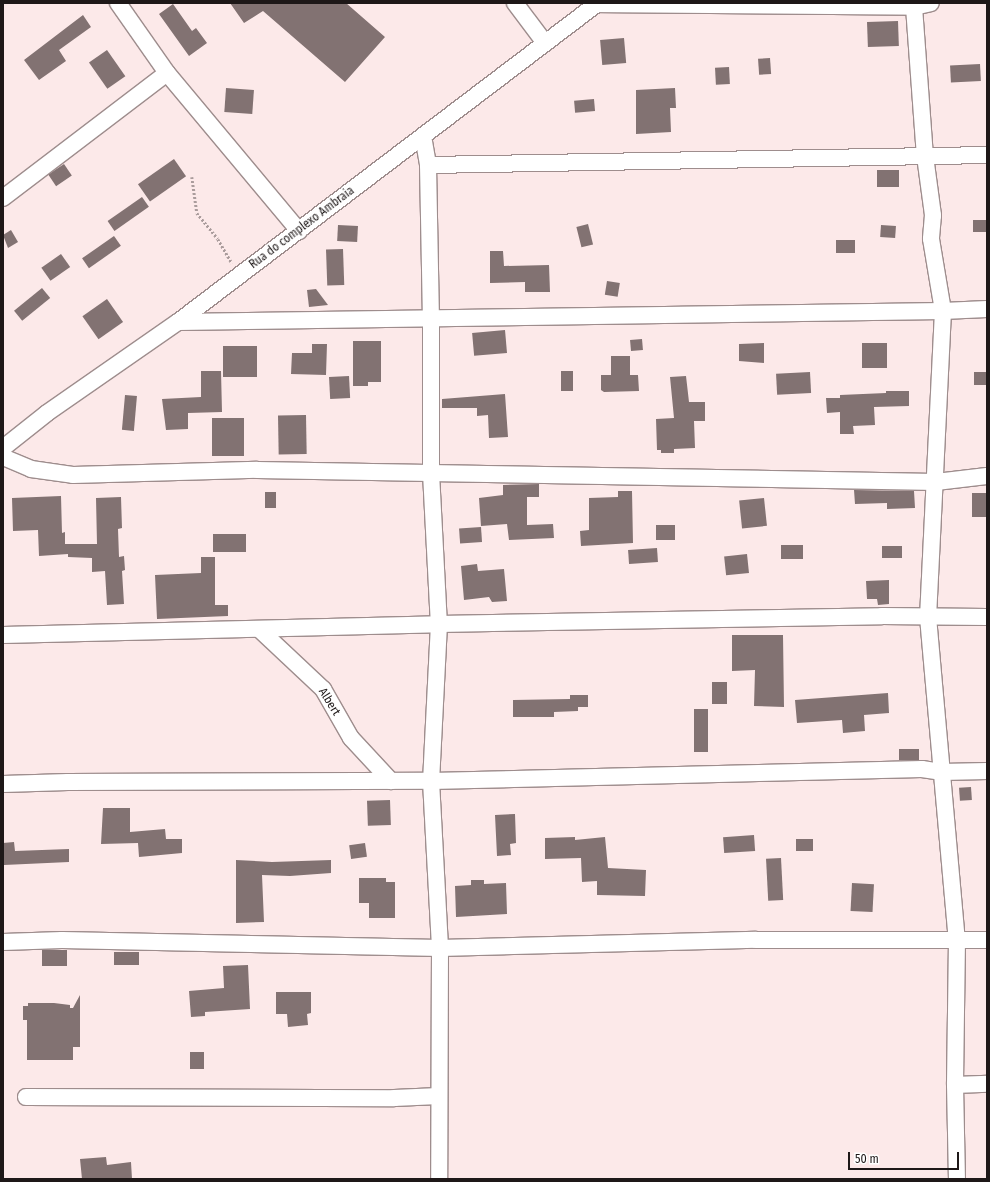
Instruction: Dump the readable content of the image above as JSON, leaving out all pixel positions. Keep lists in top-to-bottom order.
{
  "streets": {
    "street": ["Rua do complexo Ambraia", "Albert"]
  },
  "scale_bar": "50 m"
}
